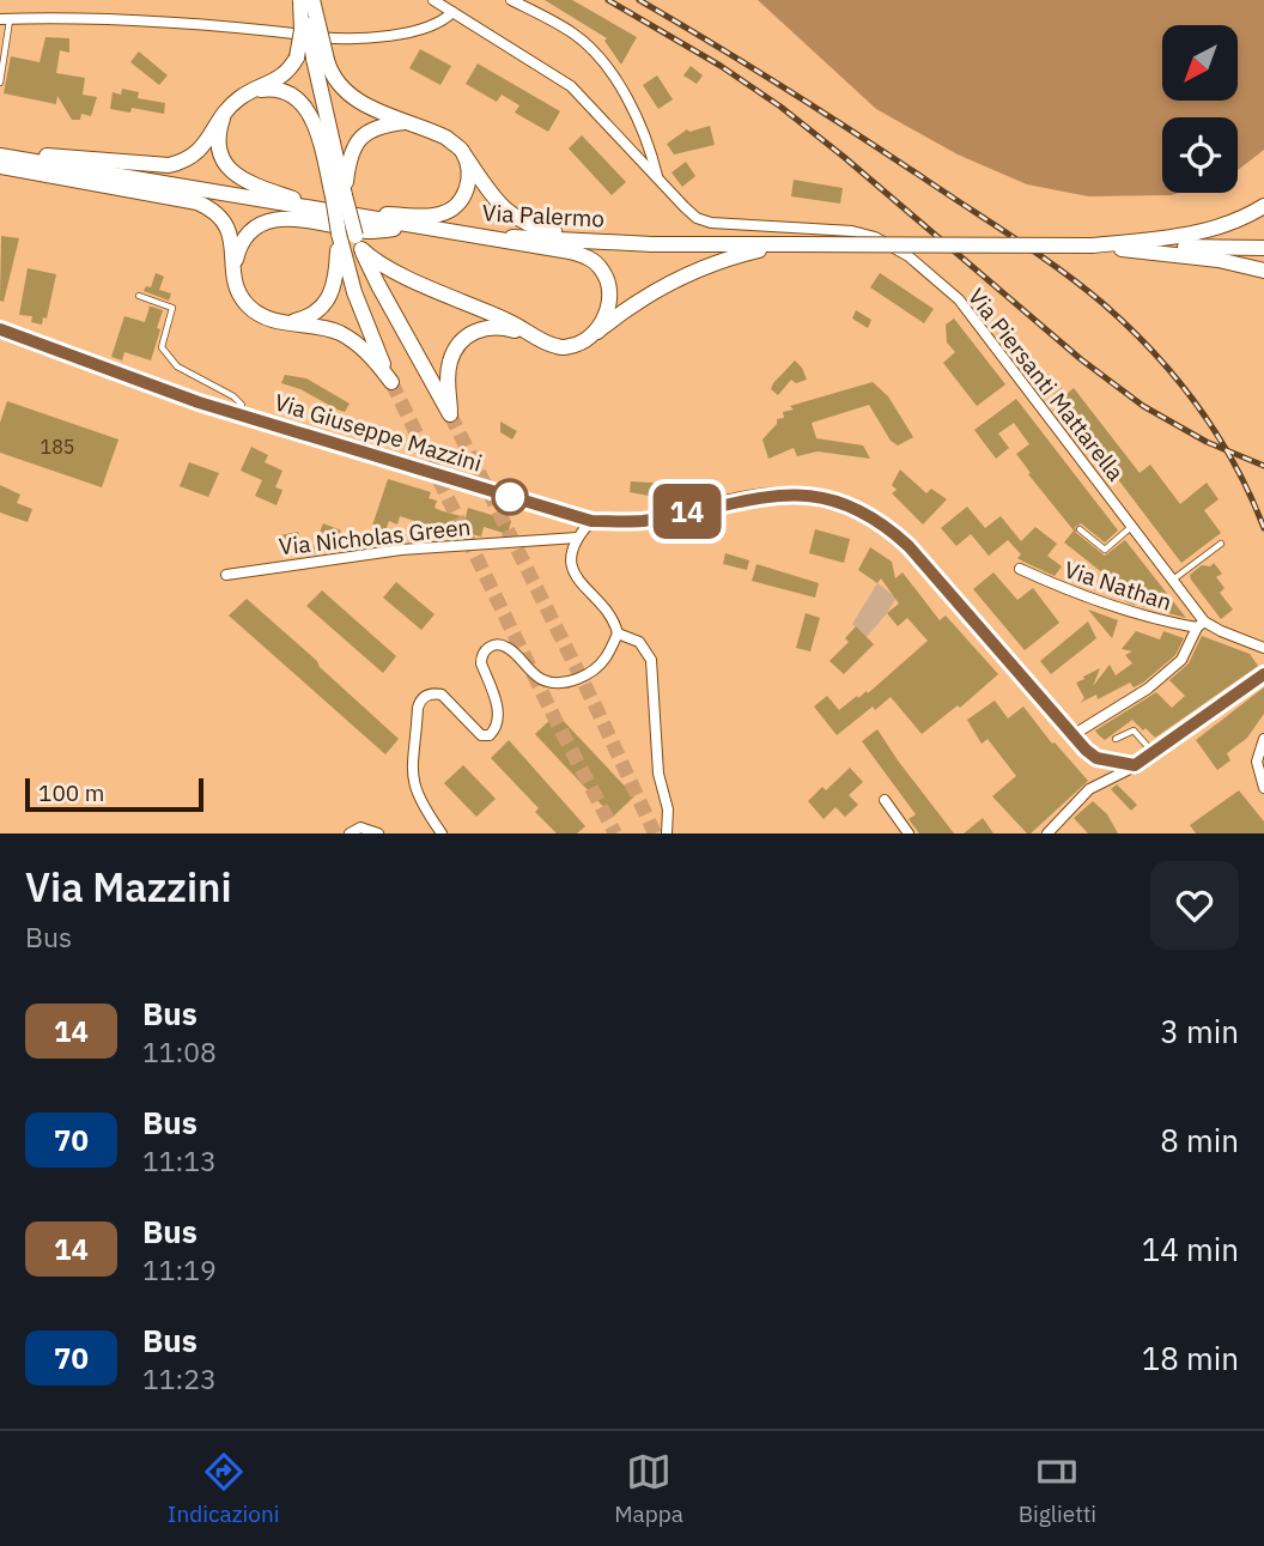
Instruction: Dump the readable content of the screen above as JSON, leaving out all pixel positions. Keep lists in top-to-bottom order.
{
  "streets": {
    "main road": ["Via Palermo", "Via Giuseppe Mazzini"],
    "street": ["Via Piersanti Mattarella", "Via Nicholas Green", "Via Nathan"]
  },
  "crossings": [
    ["Via Piersanti Mattarella", "Via Nathan"]
  ],
  "lines": ["bus line 14"],
  "house_numbers": ["185"],
  "scale_bar": "100 m",
  "north": "bottom left",
  "page": {
    "on_map": "14",
    "scale": "100 m",
    "heading": ["Via Mazzini", "Bus"],
    "list": [
      {
        "mark": "14",
        "name": "Bus",
        "note": "11:08",
        "value": "3 min"
      },
      {
        "mark": "70",
        "name": "Bus",
        "note": "11:13",
        "value": "8 min"
      },
      {
        "mark": "14",
        "name": "Bus",
        "note": "11:19",
        "value": "14 min"
      },
      {
        "mark": "70",
        "name": "Bus",
        "note": "11:23",
        "value": "18 min"
      }
    ],
    "tabs": ["Indicazioni", "Mappa", "Biglietti"]
  }
}
